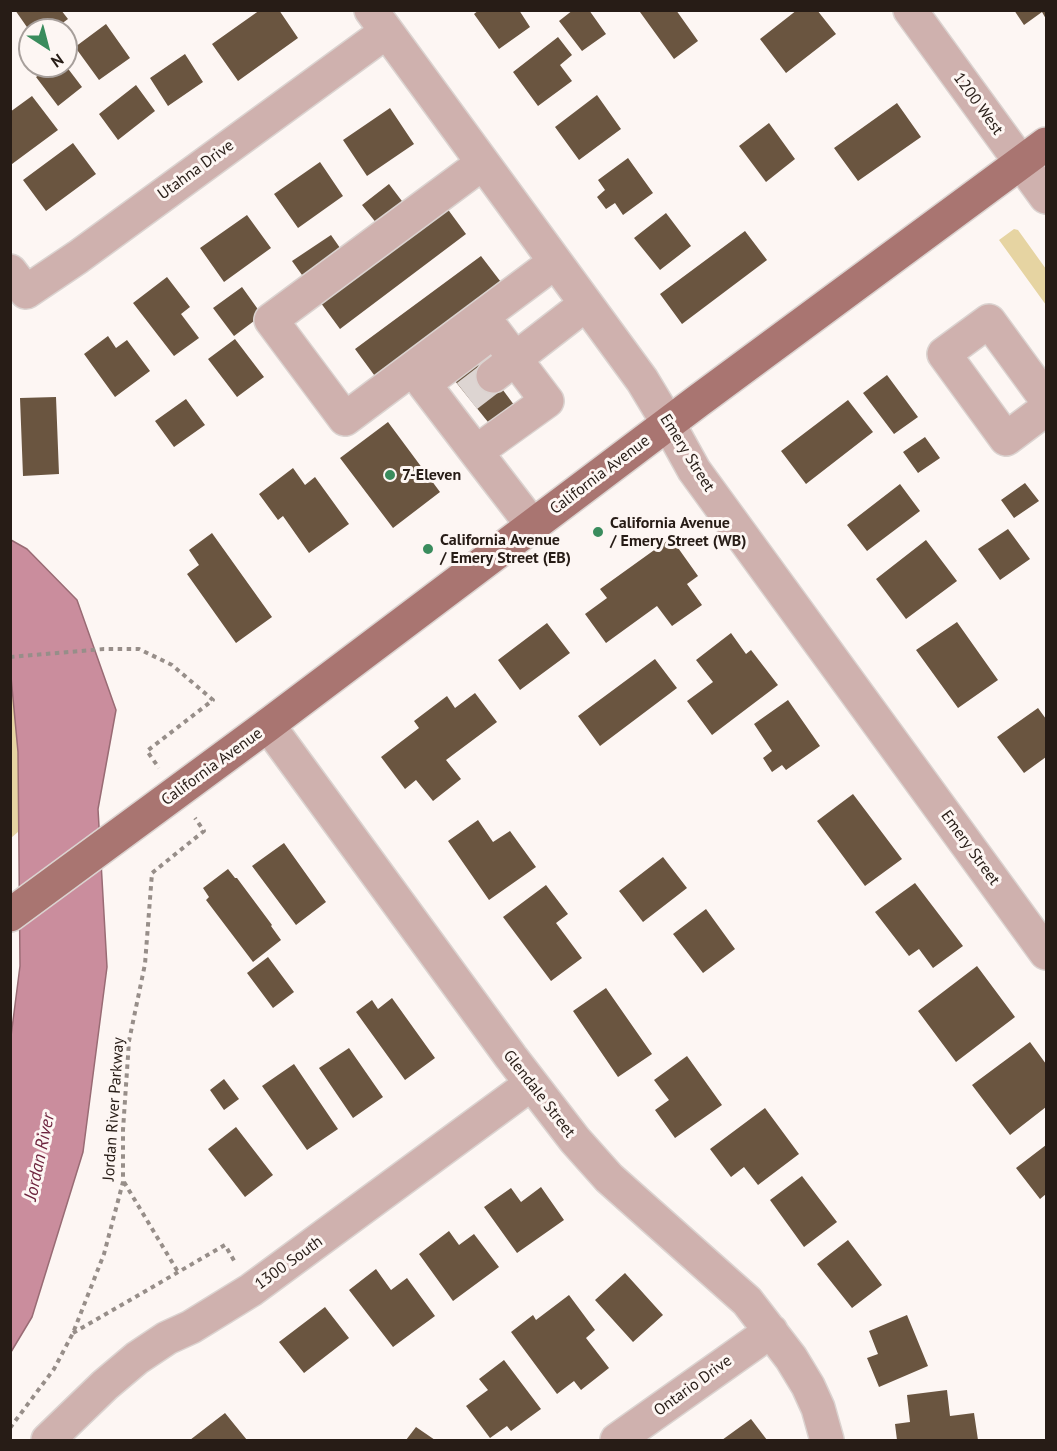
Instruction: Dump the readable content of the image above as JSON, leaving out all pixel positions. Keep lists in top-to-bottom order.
{
  "streets": {
    "main road": ["California Avenue"],
    "street": [
      "1200 West",
      "Utahna Drive",
      "Emery Street",
      "Glendale Street",
      "1300 South",
      "Ontario Drive"
    ],
    "path": ["Jordan River Parkway"]
  },
  "crossings": [
    ["1200 West", "California Avenue"],
    ["Utahna Drive", "Emery Street"],
    ["Emery Street", "California Avenue"],
    ["California Avenue", "Glendale Street"],
    ["Glendale Street", "1300 South"],
    ["Glendale Street", "Ontario Drive"]
  ],
  "water": ["Jordan River"],
  "places": ["7-Eleven", "California Avenue / Emery Street (WB)", "California Avenue / Emery Street (EB)"],
  "north": "bottom right"
}
